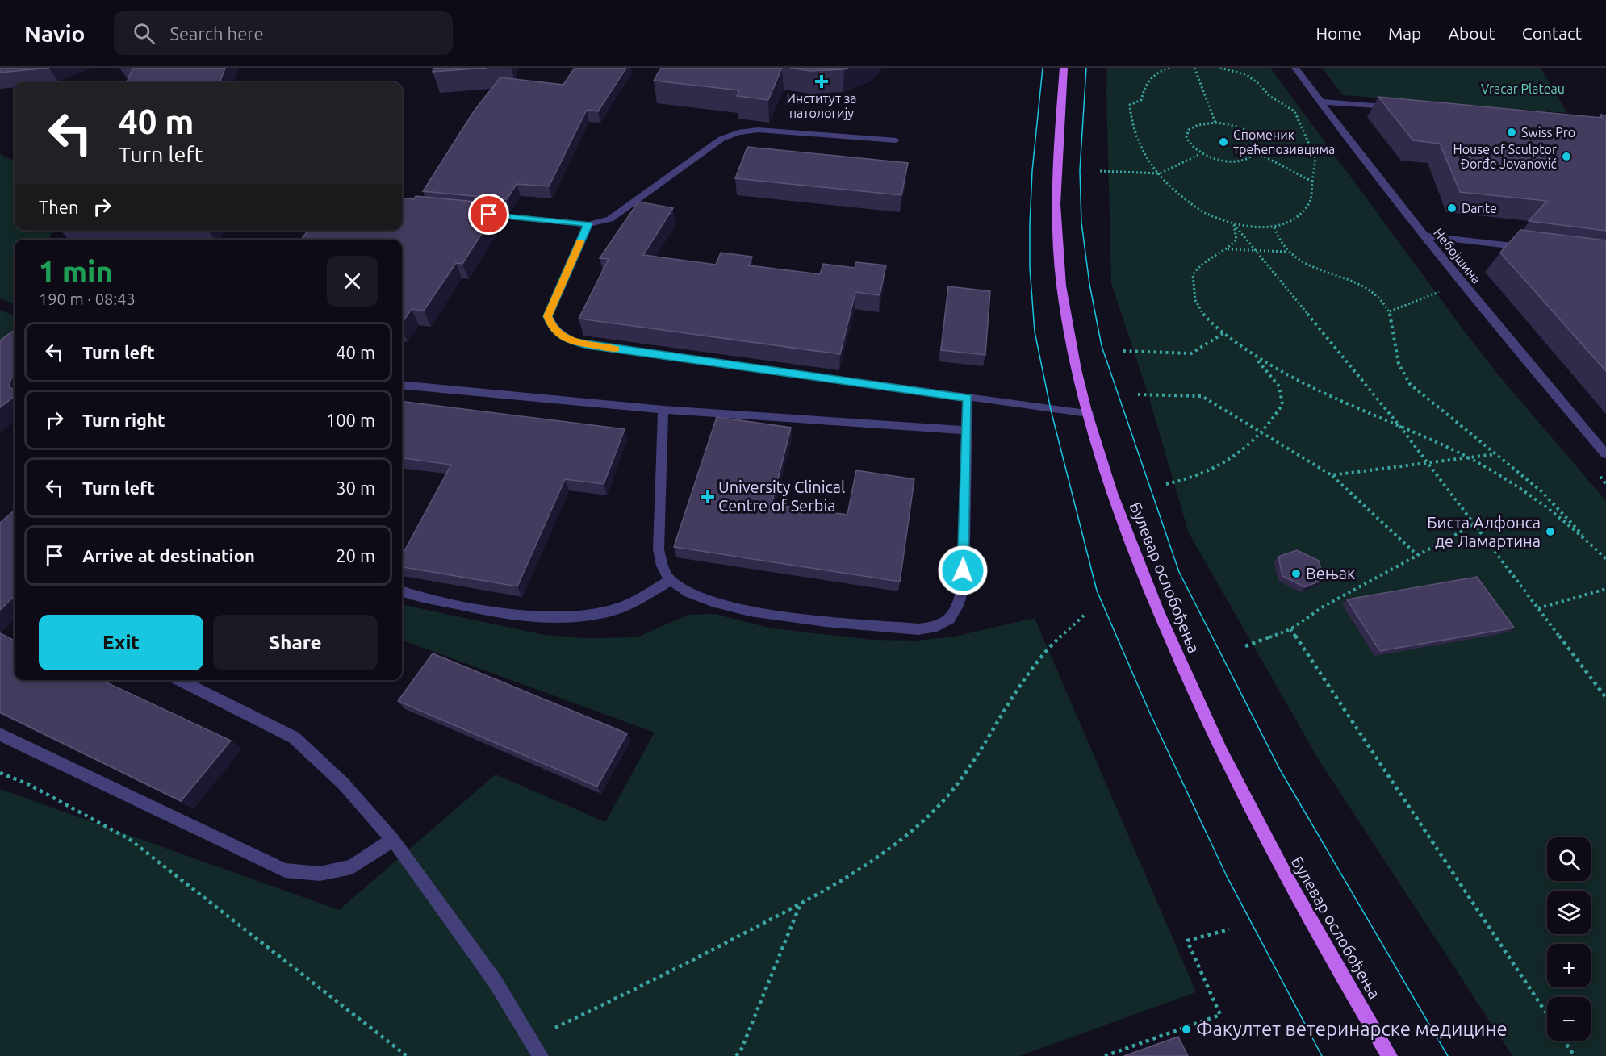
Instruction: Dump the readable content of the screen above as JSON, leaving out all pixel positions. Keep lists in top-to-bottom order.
{
  "streets": {
    "main road": ["Булевар ослобођења"],
    "street": ["Небојшина"]
  },
  "parks": ["Vracar Plateau"],
  "places": {
    "health": ["Институт за патологију", "University Clinical Centre of Serbia"],
    "other": [
      "Swiss Pro",
      "Споменик трећепозивцима",
      "House of Sculptor Đorđe Jovanović",
      "Dante",
      "Биста Алфонса де Ламартина",
      "Вењак",
      "Факултет ветеринарске медицине"
    ]
  },
  "page": {
    "header": "Navio",
    "search": "Search here",
    "nav": [
      "Home",
      "Map",
      "About",
      "Contact"
    ],
    "turn": ["40 m", "Turn left"],
    "then": "Then",
    "heading": ["1 min", "190 m · 08:43"],
    "list": [
      {
        "name": "Turn left",
        "value": "40 m"
      },
      {
        "name": "Turn right",
        "value": "100 m"
      },
      {
        "name": "Turn left",
        "value": "30 m"
      },
      {
        "name": "Arrive at destination",
        "value": "20 m"
      }
    ],
    "buttons": ["Exit", "Share"],
    "map_buttons": ["+", "−"]
  }
}
